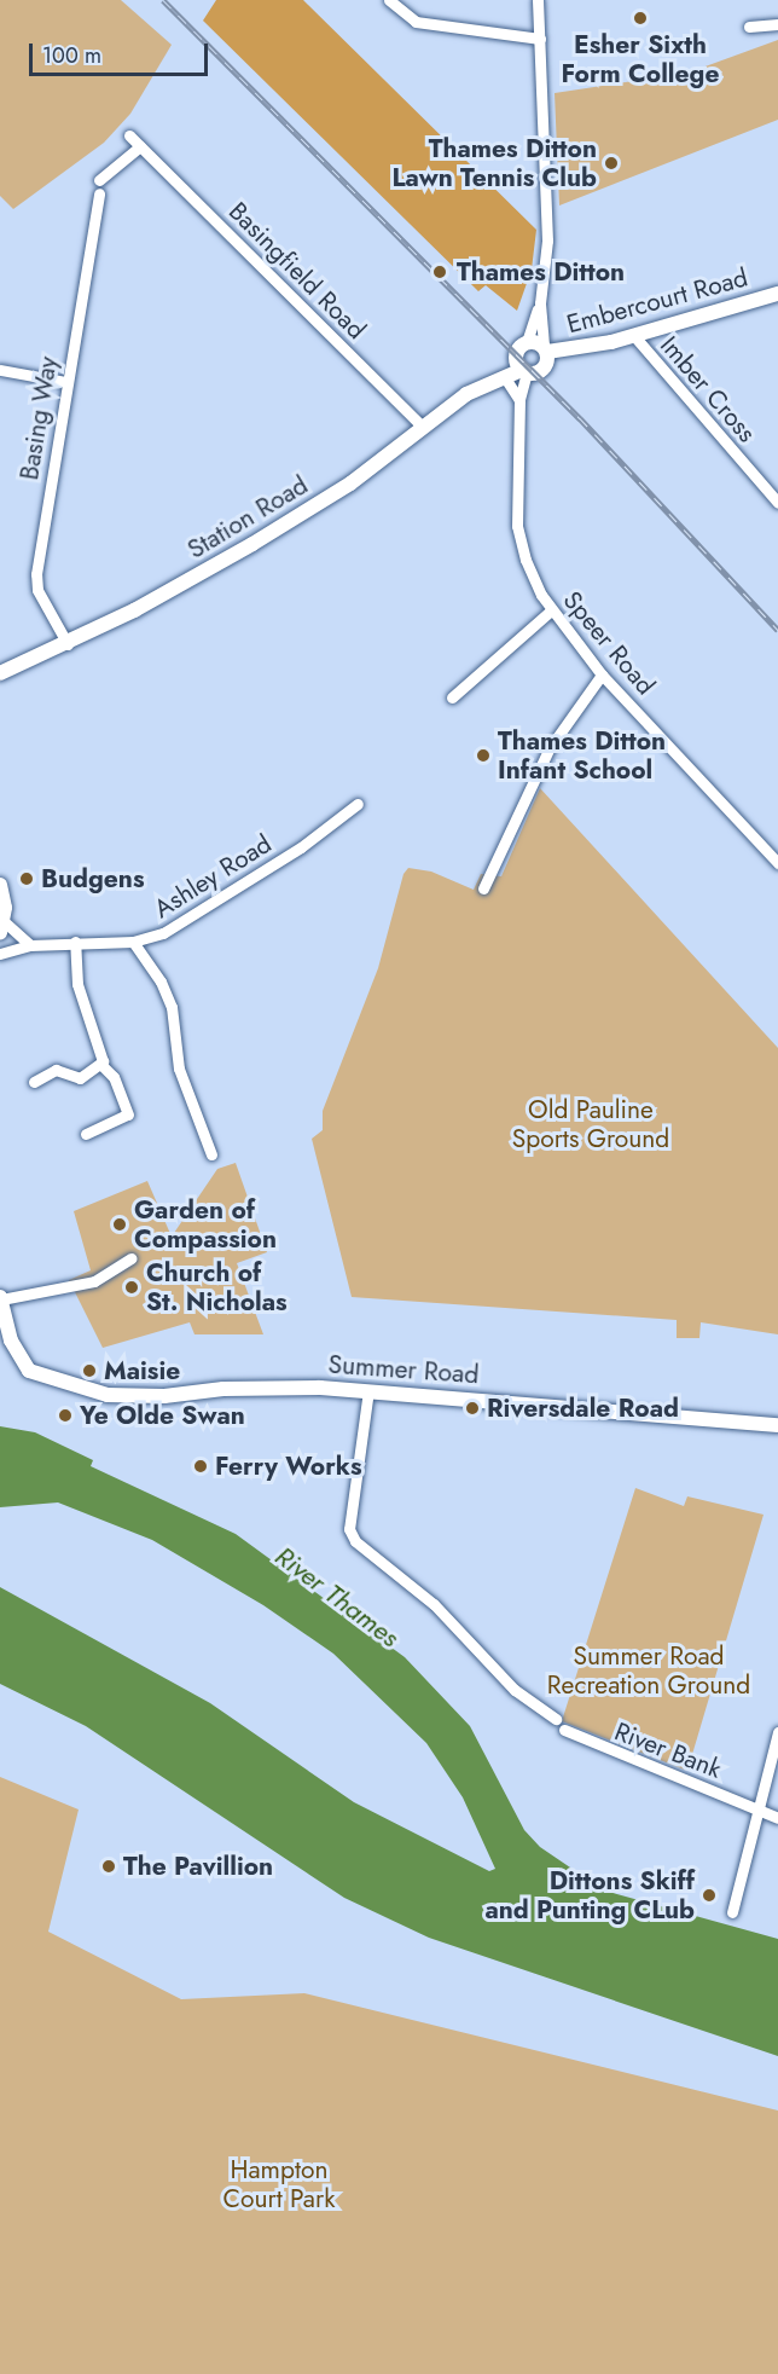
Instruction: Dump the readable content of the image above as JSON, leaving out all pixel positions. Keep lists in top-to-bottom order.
{
  "streets": {
    "main road": ["Embercourt Road", "Station Road", "Summer Road"],
    "street": [
      "Basingfield Road",
      "Imber Cross",
      "Basing Way",
      "Speer Road",
      "Ashley Road",
      "River Bank"
    ]
  },
  "crossings": [
    ["Basingfield Road", "Station Road"],
    ["Embercourt Road", "Imber Cross"],
    ["Basing Way", "Station Road"],
    ["Station Road", "Speer Road"]
  ],
  "water": ["River Thames"],
  "parks": ["Old Pauline Sports Ground", "Summer Road Recreation Ground", "Hampton Court Park"],
  "places": [
    "Esher Sixth Form College",
    "Thames Ditton Lawn Tennis Club",
    "Thames Ditton",
    "Thames Ditton Infant School",
    "Budgens",
    "Garden of Compassion",
    "Church of St. Nicholas",
    "Maisie",
    "Riversdale Road",
    "Ye Olde Swan",
    "Ferry Works",
    "The Pavillion",
    "Dittons Skiff and Punting CLub"
  ],
  "scale_bar": "100 m"
}
